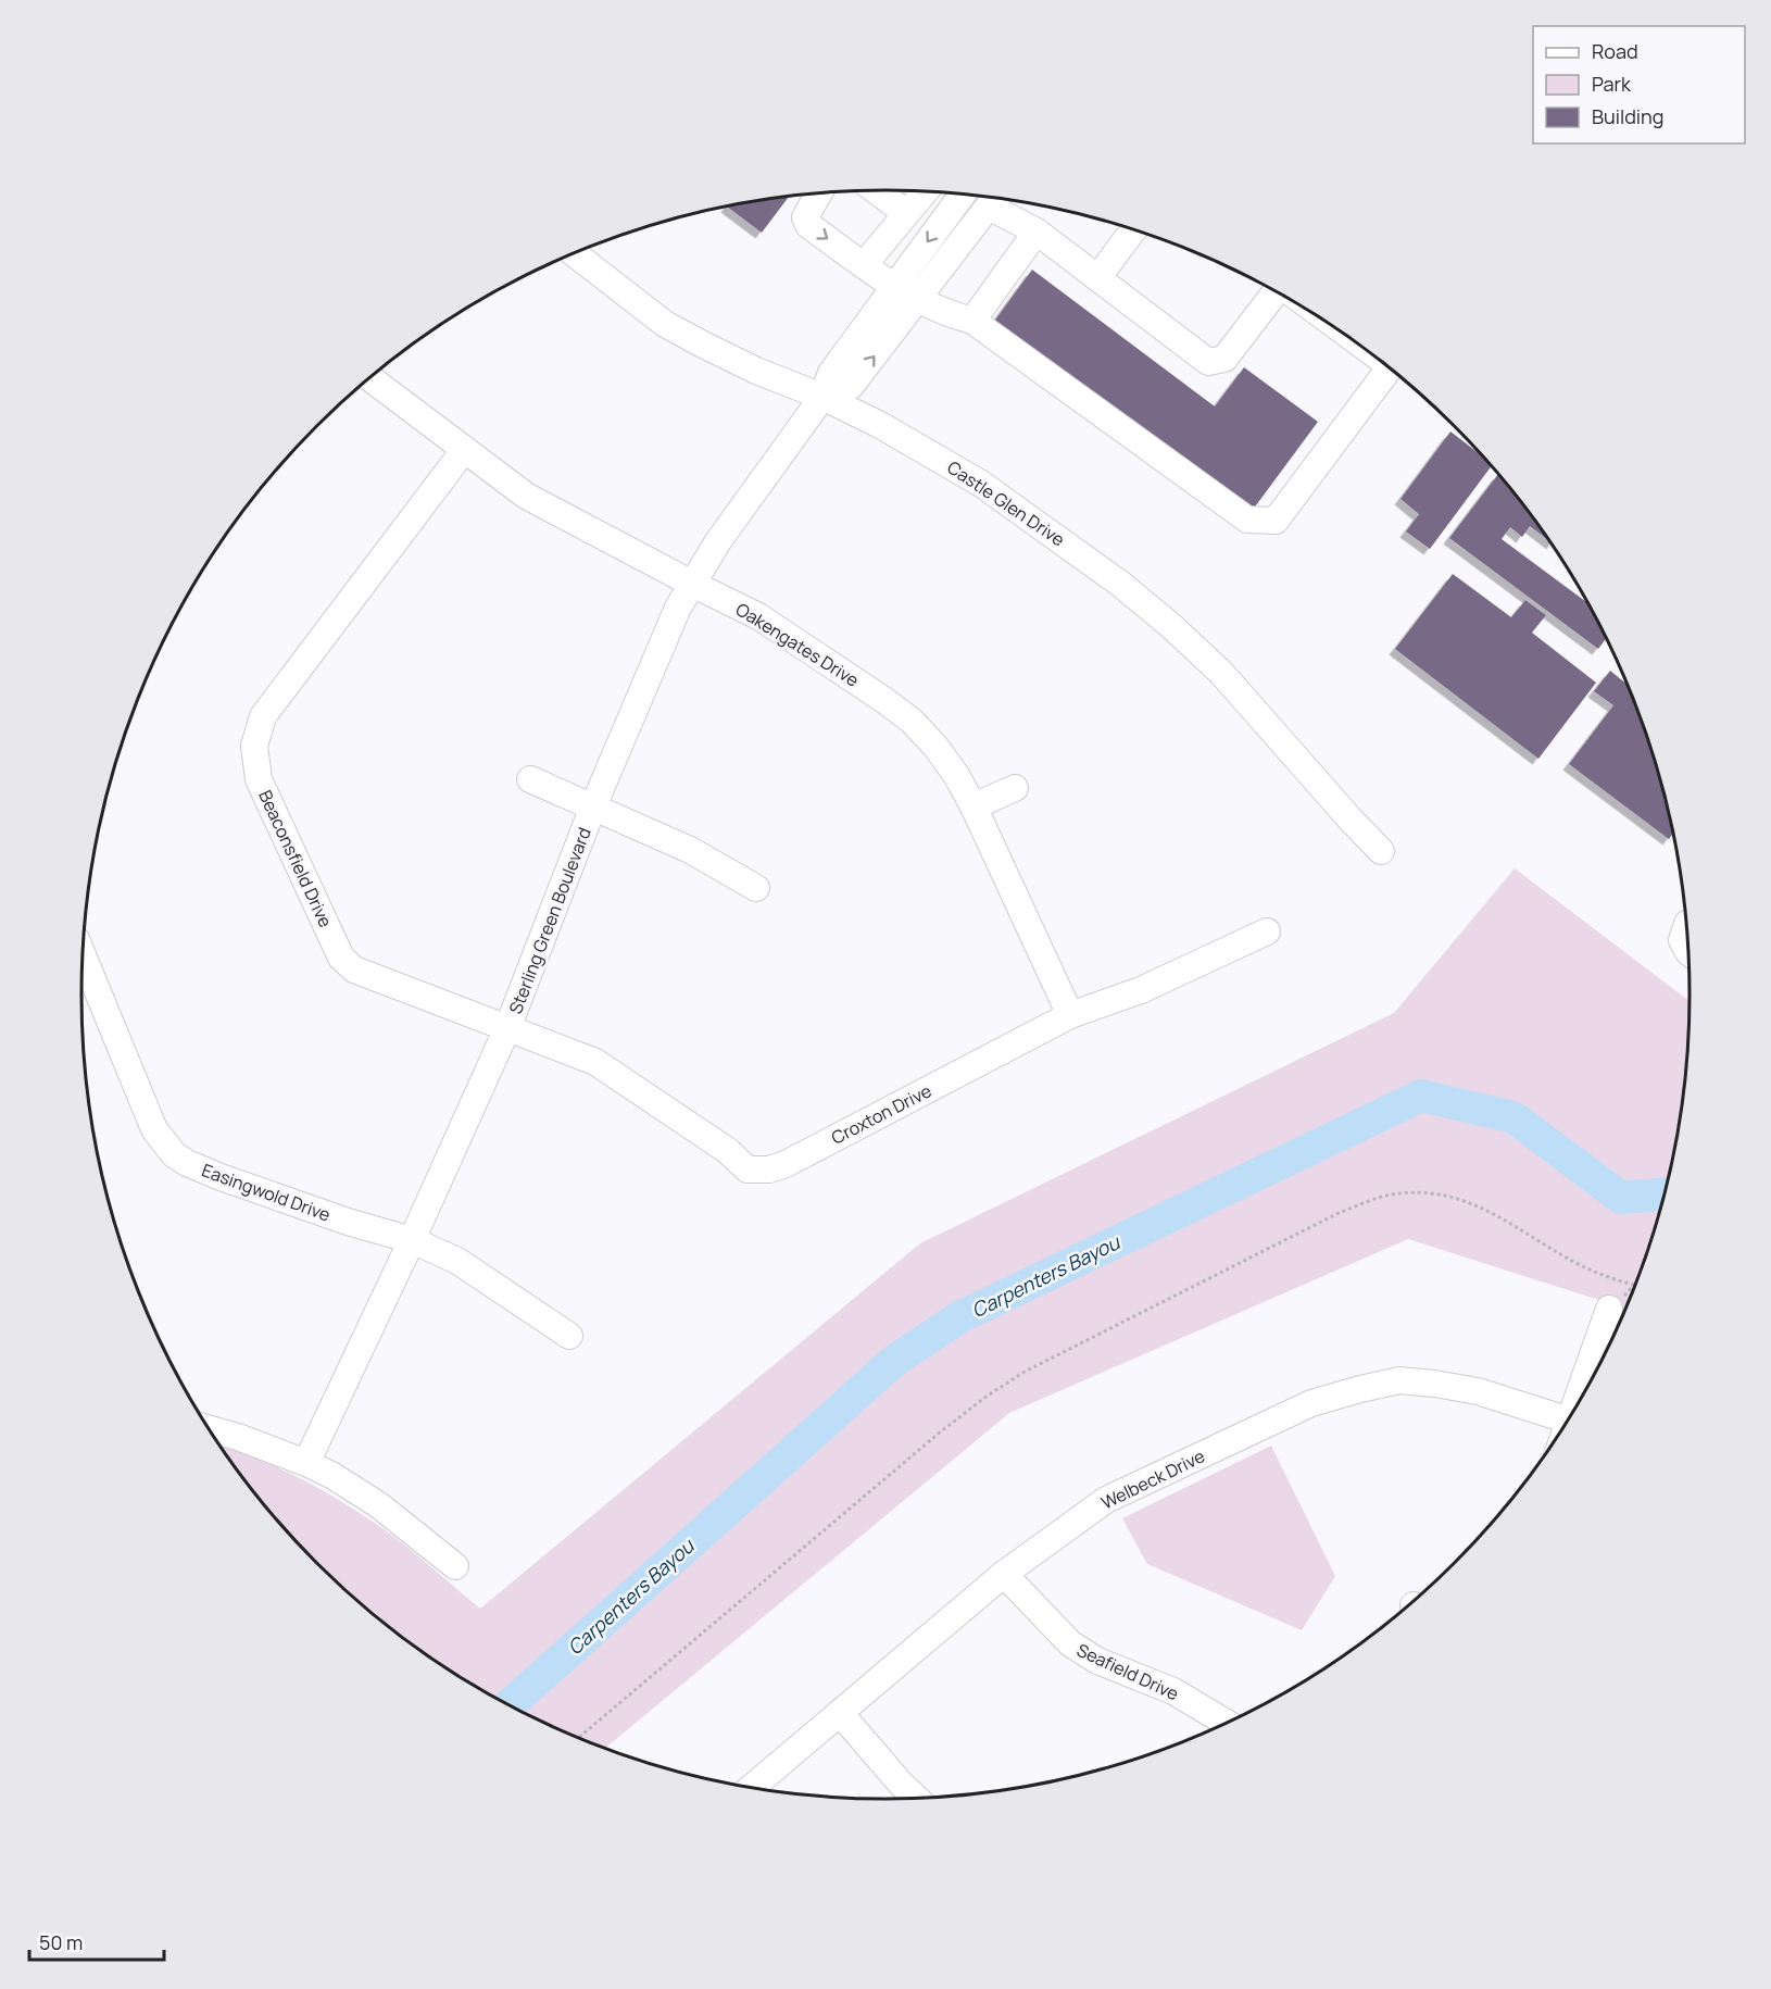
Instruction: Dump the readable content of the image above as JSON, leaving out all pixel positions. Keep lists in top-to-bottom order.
{
  "streets": {
    "street": [
      "Castle Glen Drive",
      "Oakengates Drive",
      "Beaconsfield Drive",
      "Sterling Green Boulevard",
      "Croxton Drive",
      "Easingwold Drive",
      "Welbeck Drive",
      "Seafield Drive"
    ]
  },
  "crossings": [
    ["Castle Glen Drive", "Sterling Green Boulevard"],
    ["Oakengates Drive", "Beaconsfield Drive"],
    ["Oakengates Drive", "Sterling Green Boulevard"],
    ["Oakengates Drive", "Croxton Drive"],
    ["Beaconsfield Drive", "Sterling Green Boulevard"],
    ["Beaconsfield Drive", "Croxton Drive"],
    ["Sterling Green Boulevard", "Croxton Drive"],
    ["Sterling Green Boulevard", "Easingwold Drive"],
    ["Welbeck Drive", "Seafield Drive"]
  ],
  "water": ["Carpenters Bayou"],
  "legend": ["Road", "Park", "Building"],
  "scale_bar": "50 m"
}
